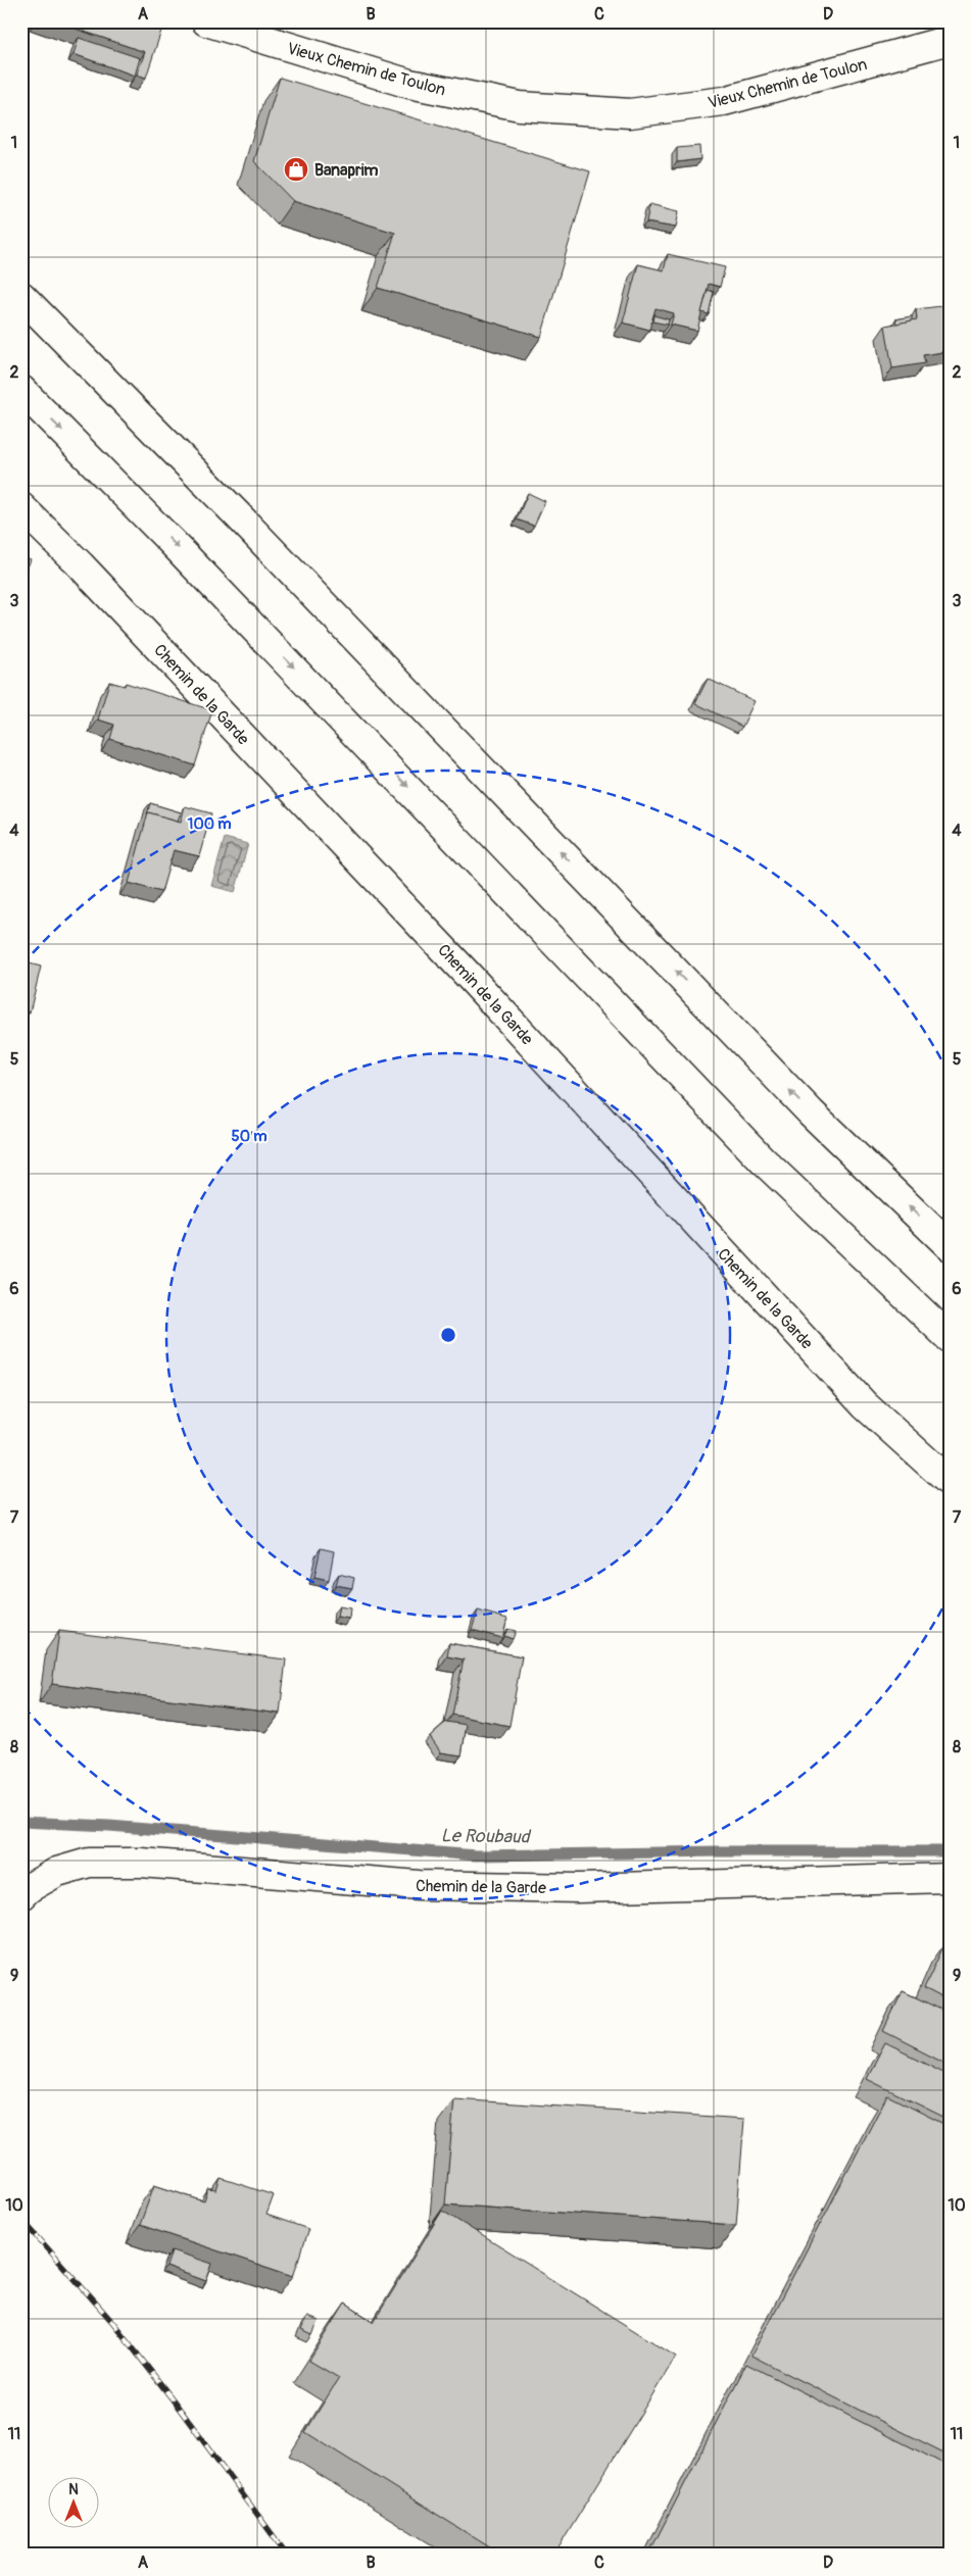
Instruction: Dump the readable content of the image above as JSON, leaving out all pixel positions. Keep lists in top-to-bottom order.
{
  "streets": {
    "main road": ["Vieux Chemin de Toulon", "Chemin de la Garde"]
  },
  "water": ["Le Roubaud"],
  "places": {
    "shop": ["Banaprim"]
  },
  "north": "top",
  "grid": {
    "columns": [
      "A",
      "B",
      "C",
      "D"
    ],
    "rows": [
      "1",
      "2",
      "3",
      "4",
      "5",
      "6",
      "7",
      "8",
      "9",
      "10",
      "11"
    ]
  },
  "rings": ["100 m", "50 m"]
}
